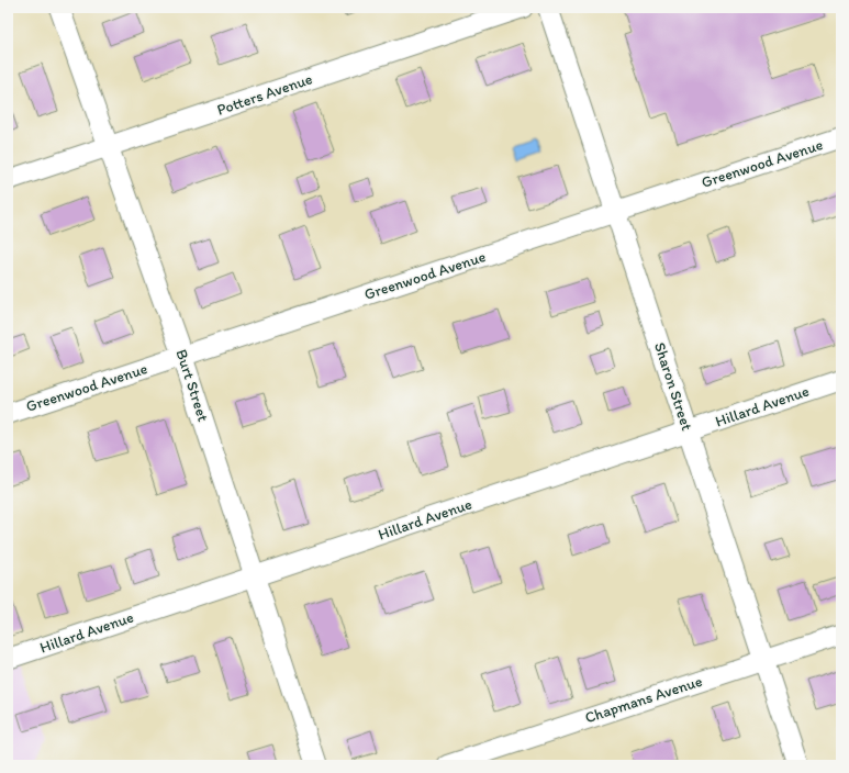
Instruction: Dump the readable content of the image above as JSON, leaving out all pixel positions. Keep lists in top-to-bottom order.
{
  "streets": {
    "street": [
      "Potters Avenue",
      "Greenwood Avenue",
      "Burt Street",
      "Sharon Street",
      "Hillard Avenue",
      "Chapmans Avenue"
    ]
  },
  "crossings": [
    ["Potters Avenue", "Burt Street"],
    ["Greenwood Avenue", "Burt Street"],
    ["Greenwood Avenue", "Sharon Street"],
    ["Burt Street", "Hillard Avenue"],
    ["Sharon Street", "Hillard Avenue"],
    ["Sharon Street", "Chapmans Avenue"]
  ]
}
